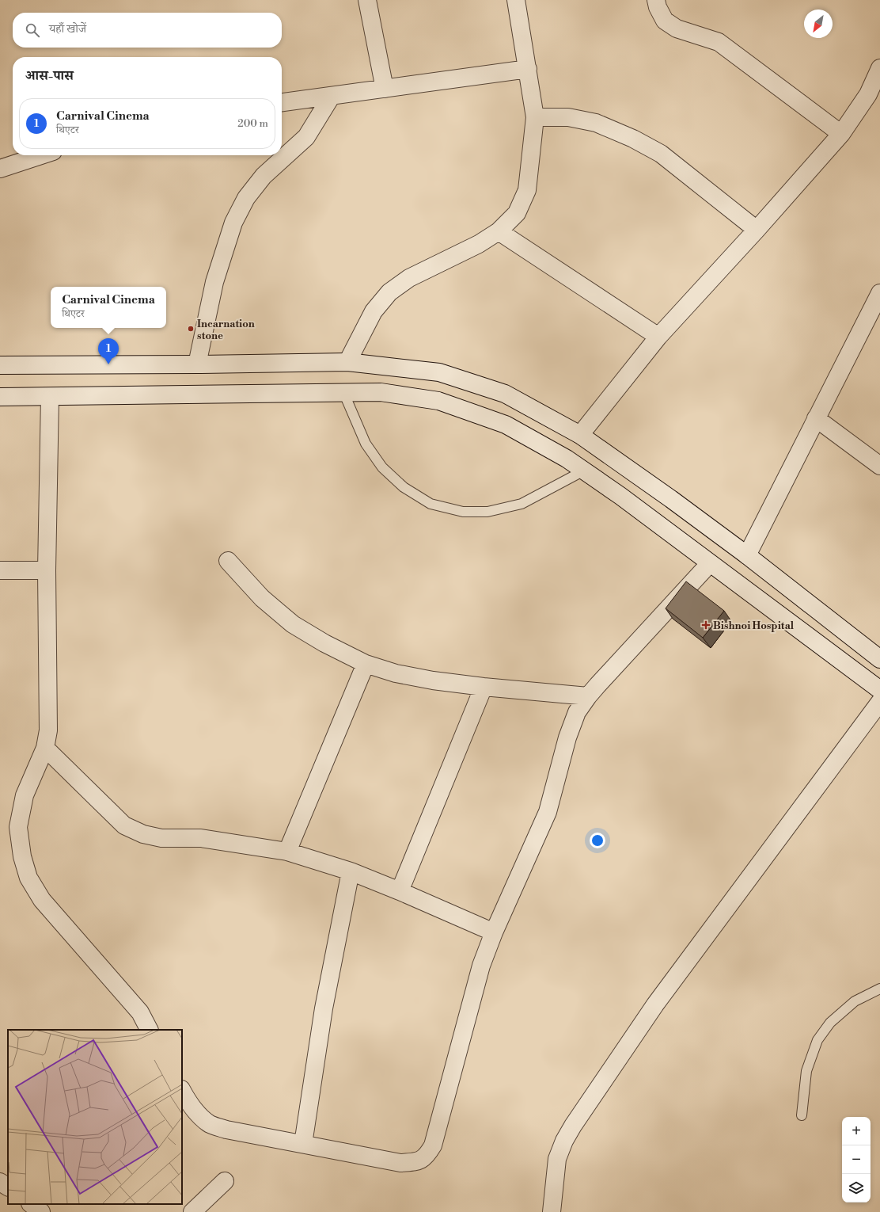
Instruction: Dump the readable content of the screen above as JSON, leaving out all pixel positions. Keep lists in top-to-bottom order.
{
  "places": {
    "other": ["Incarnation stone"],
    "health": ["Bishnoi Hospital"]
  },
  "north": "bottom left",
  "page": {
    "search": "यहाँ खोजें",
    "heading": "आस-पास",
    "list": [
      {
        "mark": "1",
        "name": "Carnival Cinema",
        "note": "थिएटर",
        "value": "200 m"
      }
    ],
    "popup": ["Carnival Cinema", "थिएटर"],
    "pins": "1",
    "map_buttons": ["+", "−"]
  }
}
